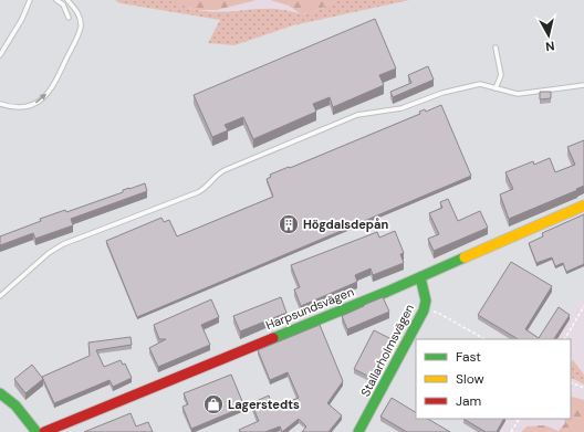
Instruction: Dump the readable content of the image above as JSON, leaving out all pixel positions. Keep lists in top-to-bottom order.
{
  "streets": {
    "street": ["Harpsundsvägen", "Stallarholmsvägen"]
  },
  "crossings": [
    ["Harpsundsvägen", "Stallarholmsvägen"]
  ],
  "places": {
    "building": ["Högdalsdepån"],
    "shop": ["Lagerstedts"]
  },
  "legend": ["Fast", "Slow", "Jam"],
  "north": "bottom"
}
